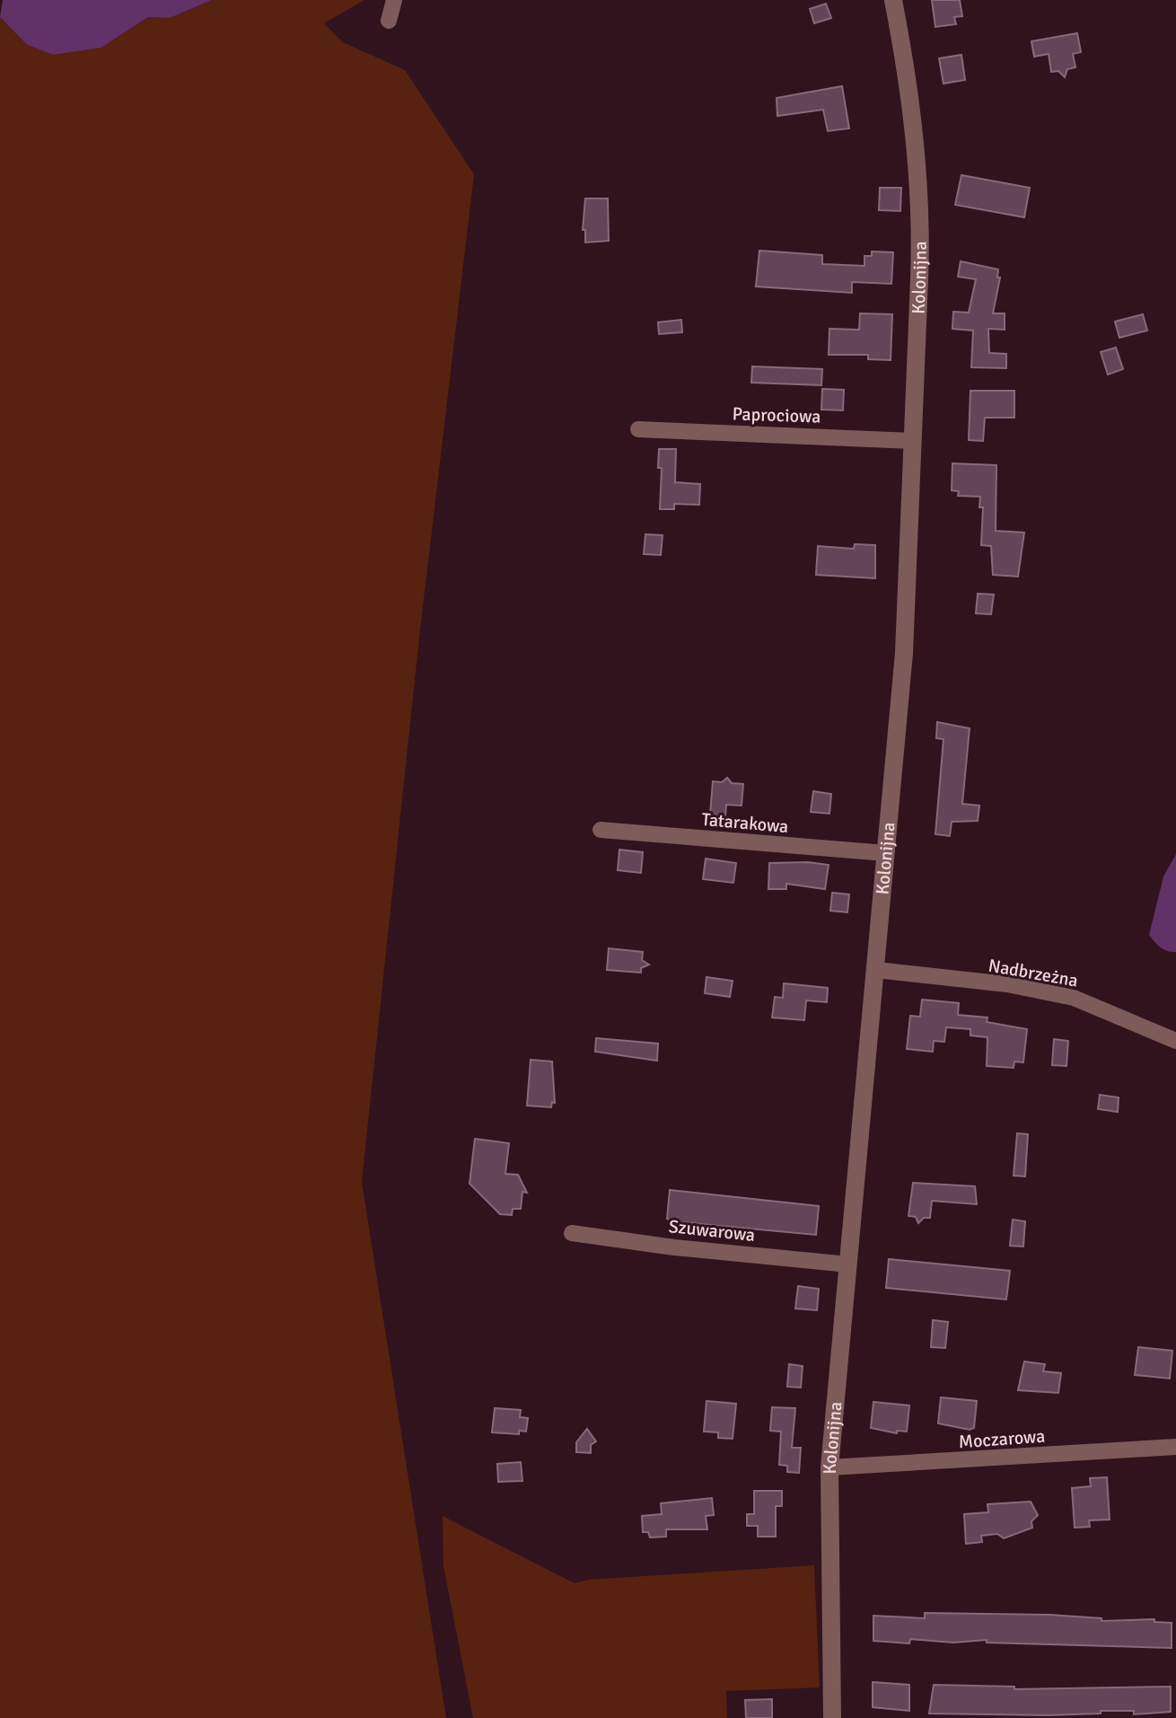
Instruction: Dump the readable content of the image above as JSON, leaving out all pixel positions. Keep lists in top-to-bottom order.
{
  "streets": {
    "street": [
      "Kolonijna",
      "Paprociowa",
      "Tatarakowa",
      "Nadbrzeżna",
      "Szuwarowa",
      "Moczarowa"
    ]
  },
  "crossings": [
    ["Kolonijna", "Paprociowa"],
    ["Kolonijna", "Tatarakowa"],
    ["Kolonijna", "Nadbrzeżna"],
    ["Kolonijna", "Szuwarowa"],
    ["Kolonijna", "Moczarowa"]
  ]
}
